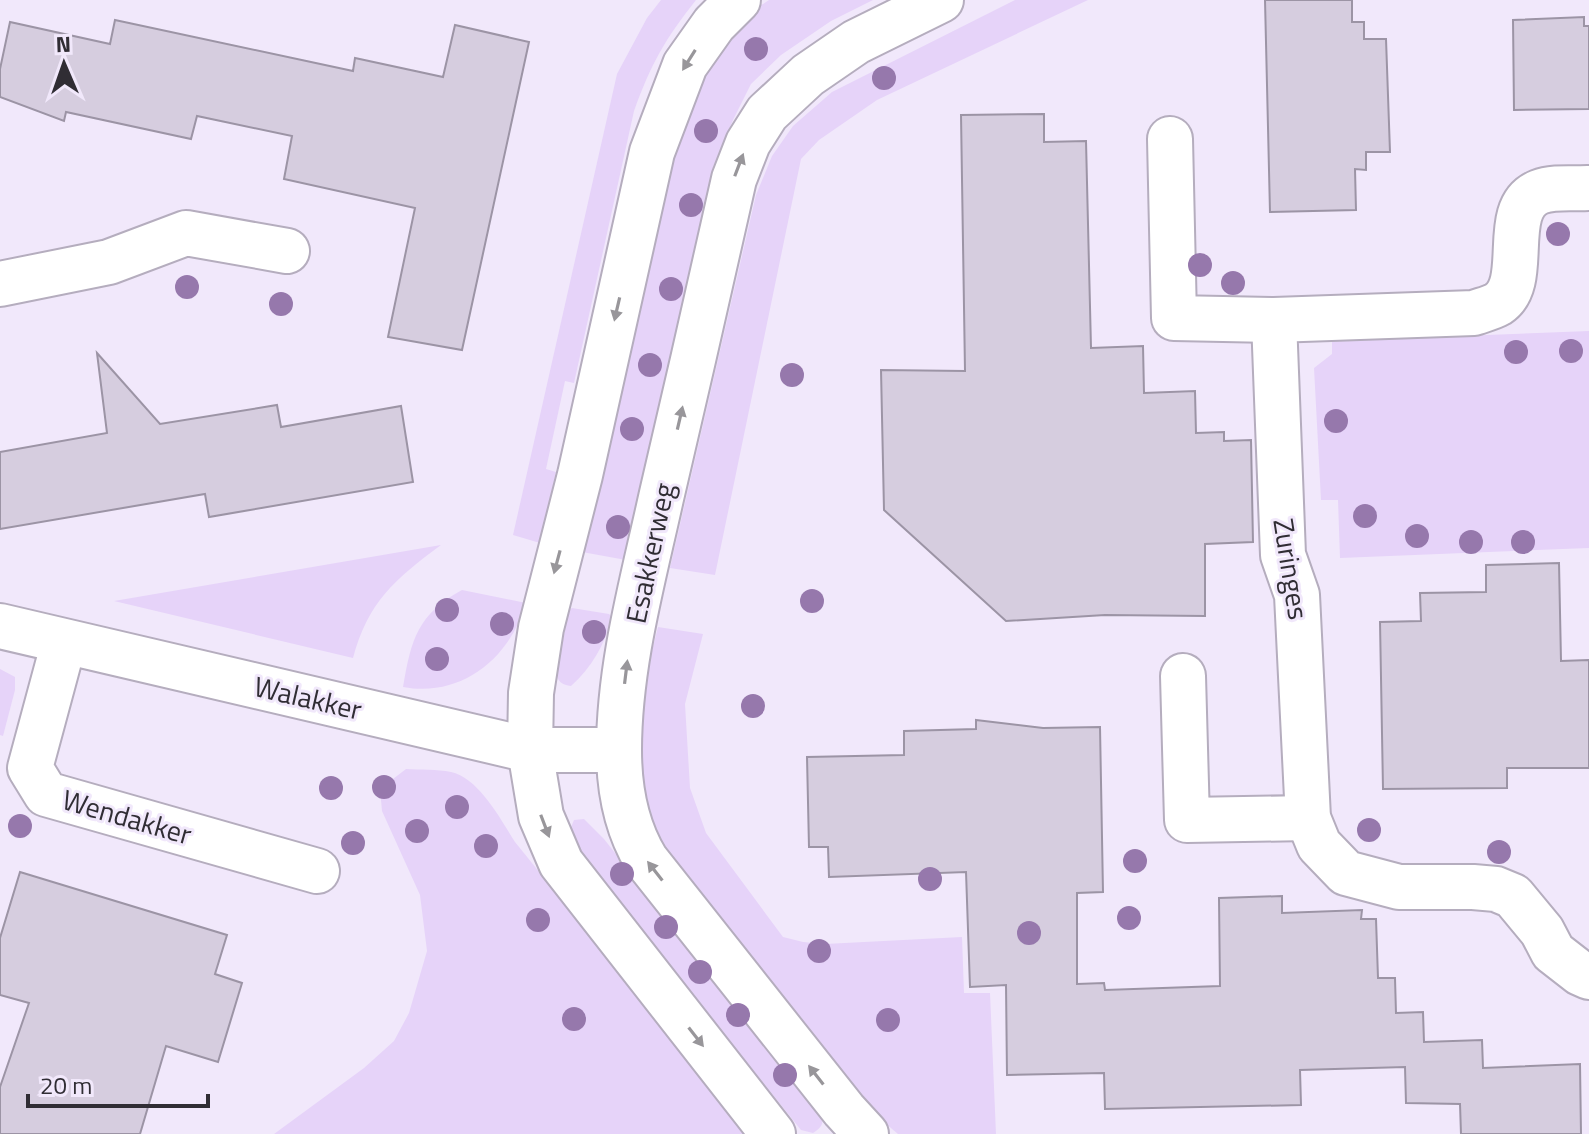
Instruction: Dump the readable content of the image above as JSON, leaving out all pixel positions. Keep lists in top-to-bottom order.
{
  "streets": {
    "street": [
      "Esakkerweg",
      "Zuringes",
      "Walakker",
      "Wendakker"
    ]
  },
  "crossings": [
    ["Esakkerweg", "Walakker"],
    ["Walakker", "Wendakker"]
  ],
  "scale_bar": "20 m",
  "north": "top"
}
